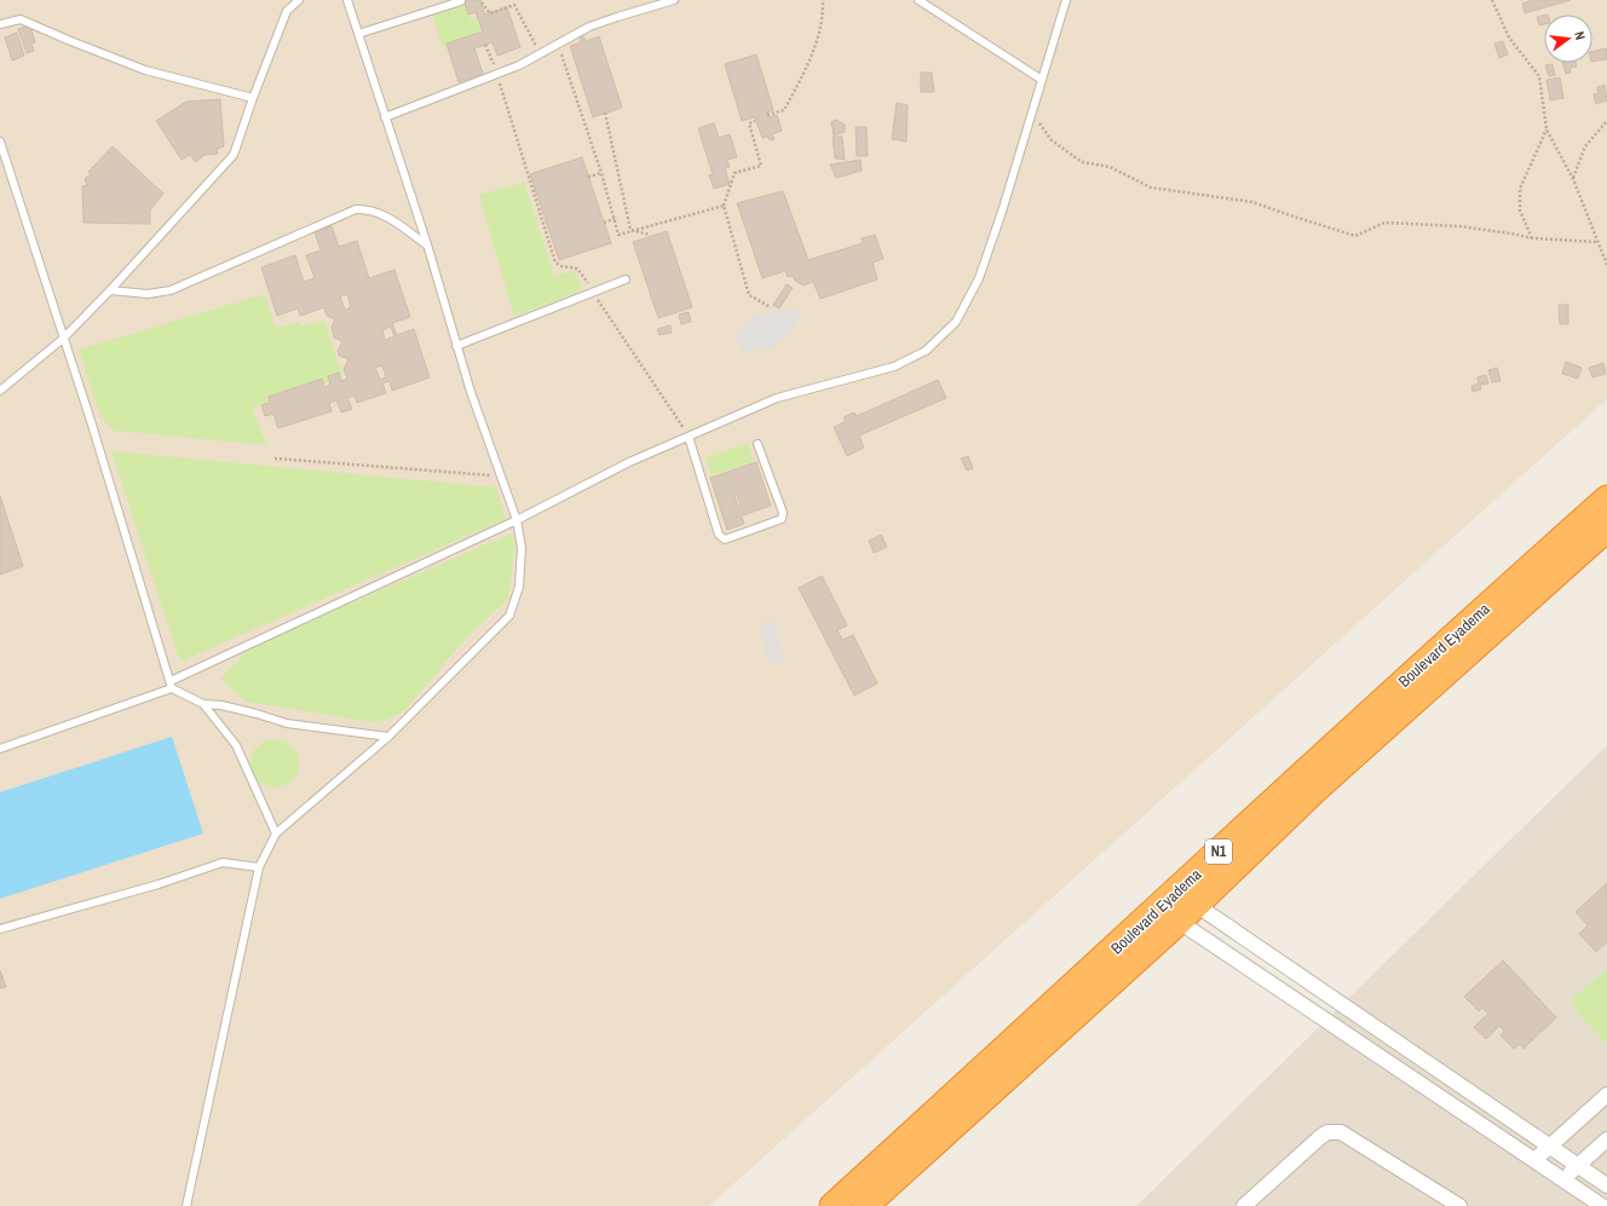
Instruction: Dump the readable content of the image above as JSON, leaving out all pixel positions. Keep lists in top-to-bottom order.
{
  "streets": {
    "highway": ["Boulevard Eyadema", "N1"]
  },
  "crossings": [
    ["Boulevard Eyadema", "N1"]
  ],
  "north": "right"
}
